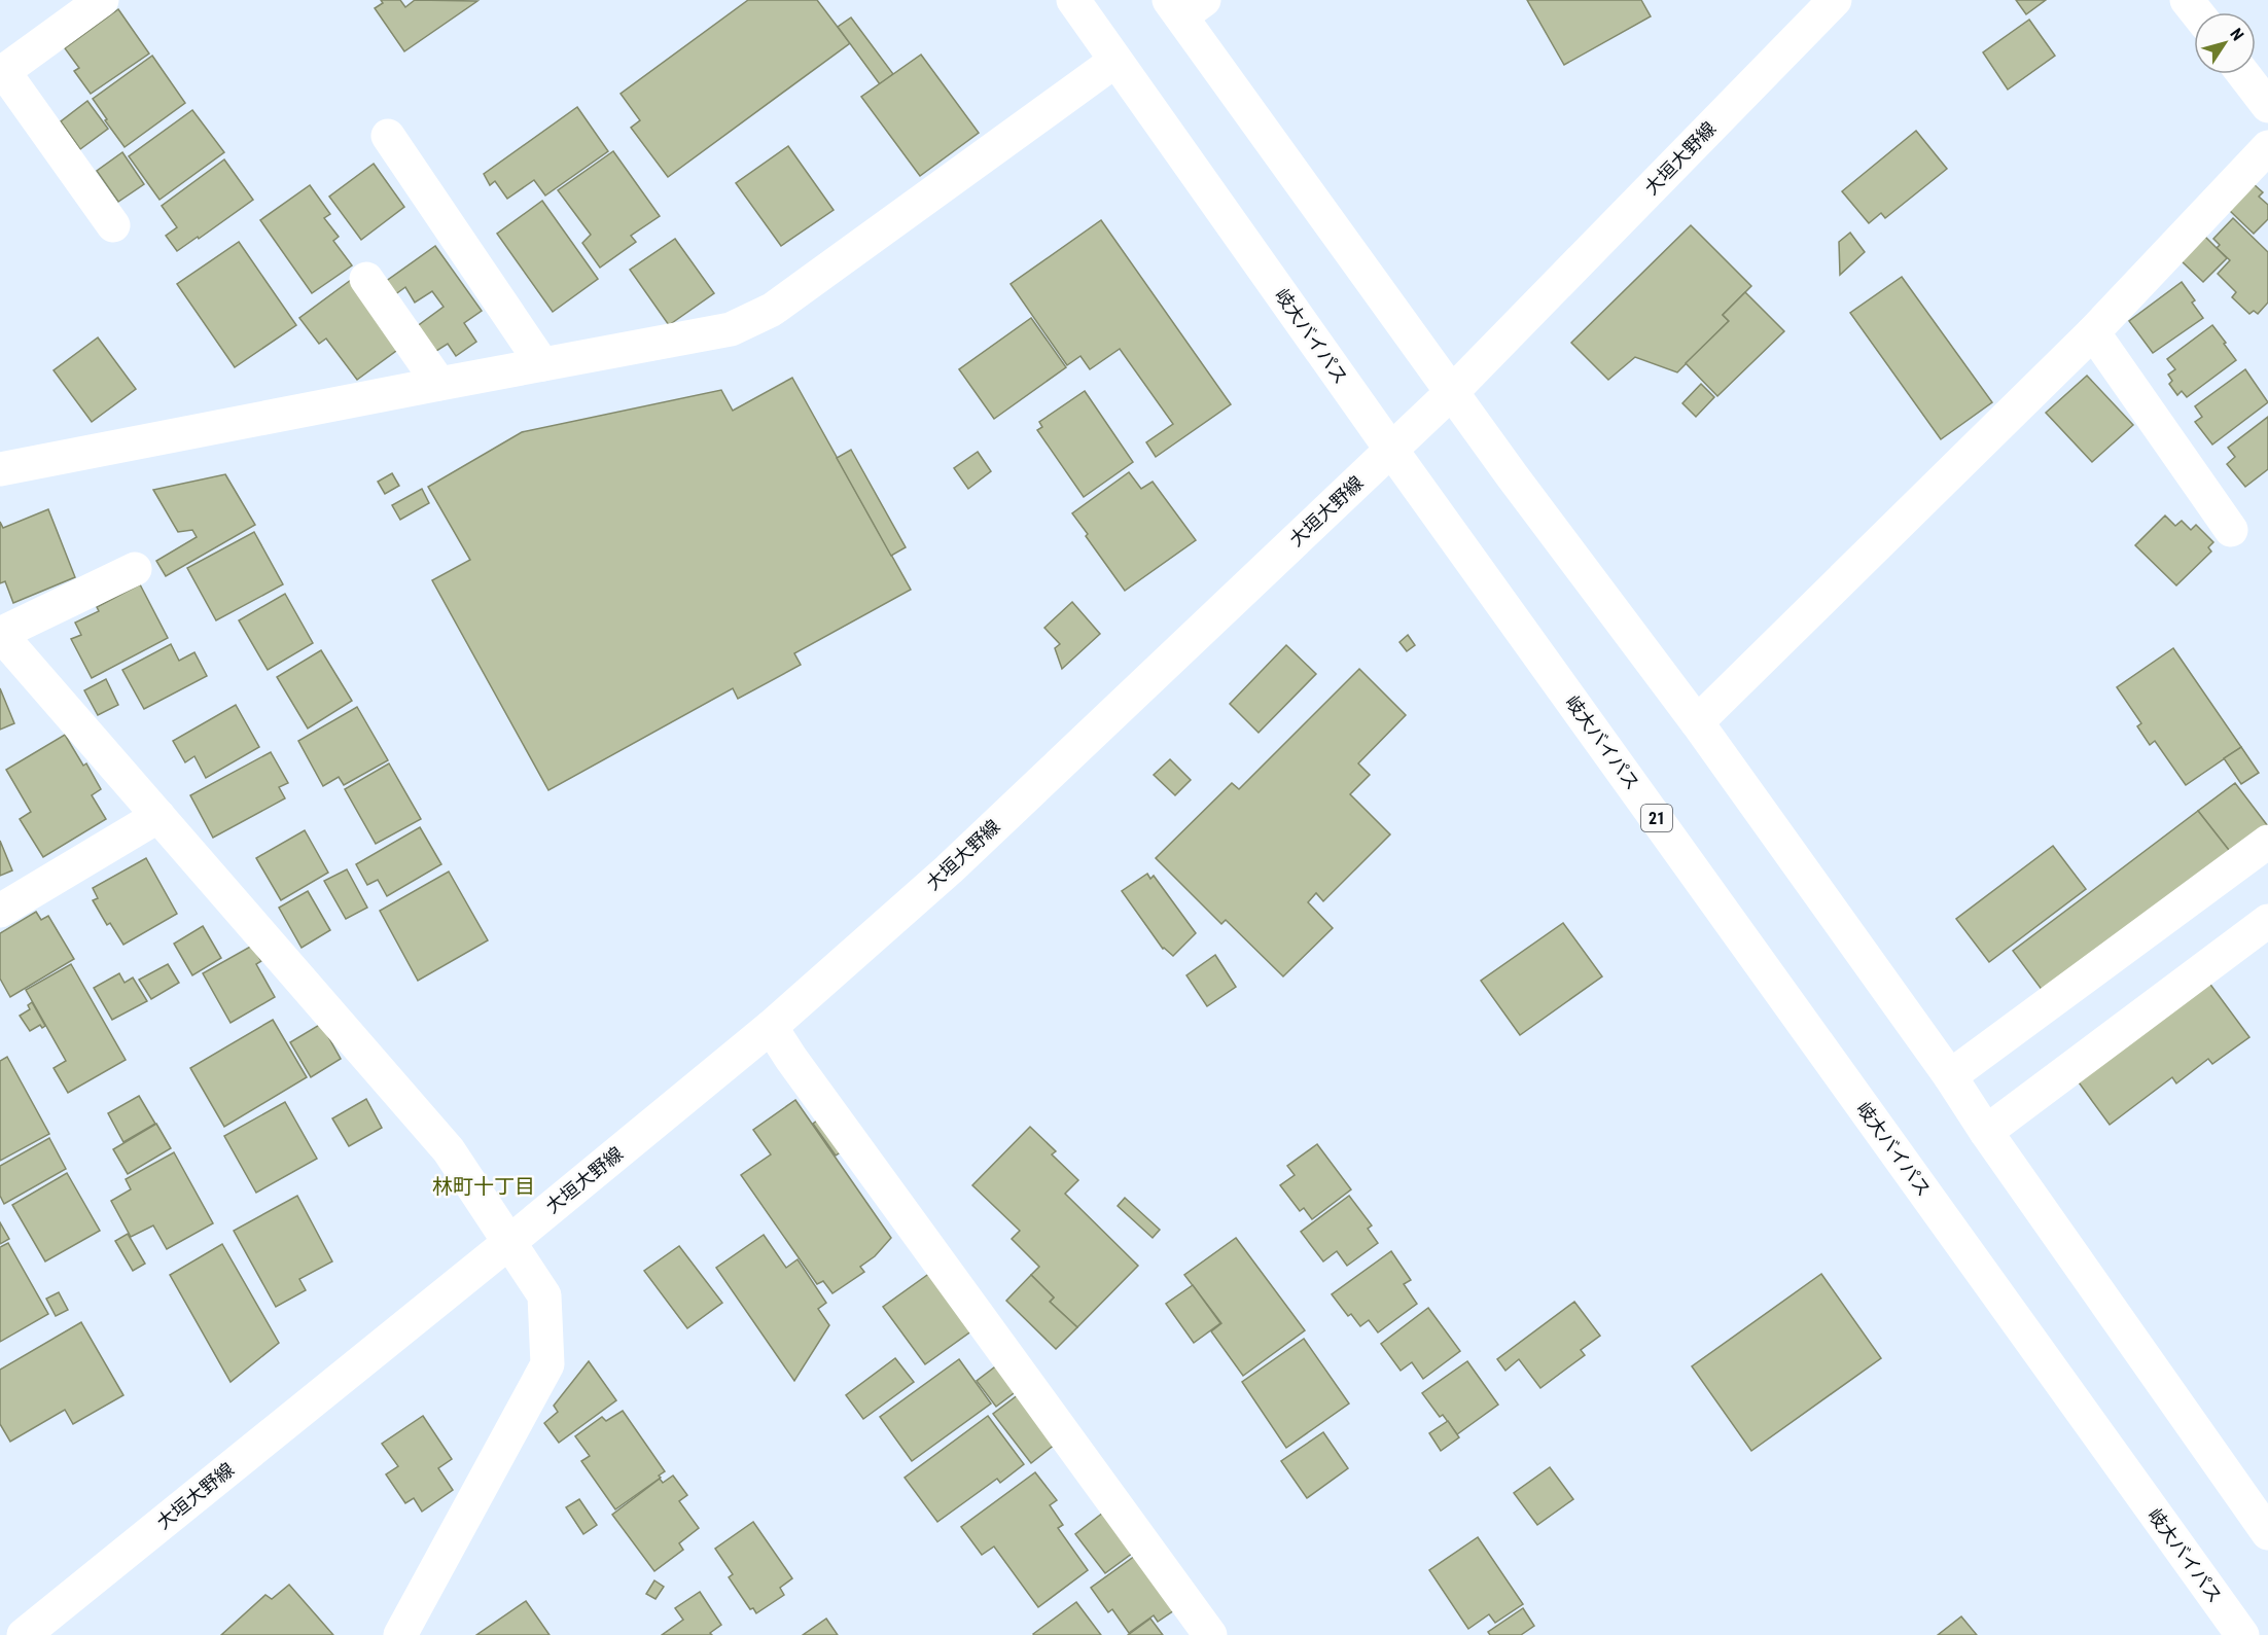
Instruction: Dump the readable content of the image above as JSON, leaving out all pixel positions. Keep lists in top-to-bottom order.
{
  "streets": {
    "main road": ["大垣大野線", "岐大バイパス", "21"]
  },
  "crossings": [
    ["大垣大野線", "岐大バイパス"]
  ],
  "districts": ["林町十丁目"],
  "north": "top right"
}
